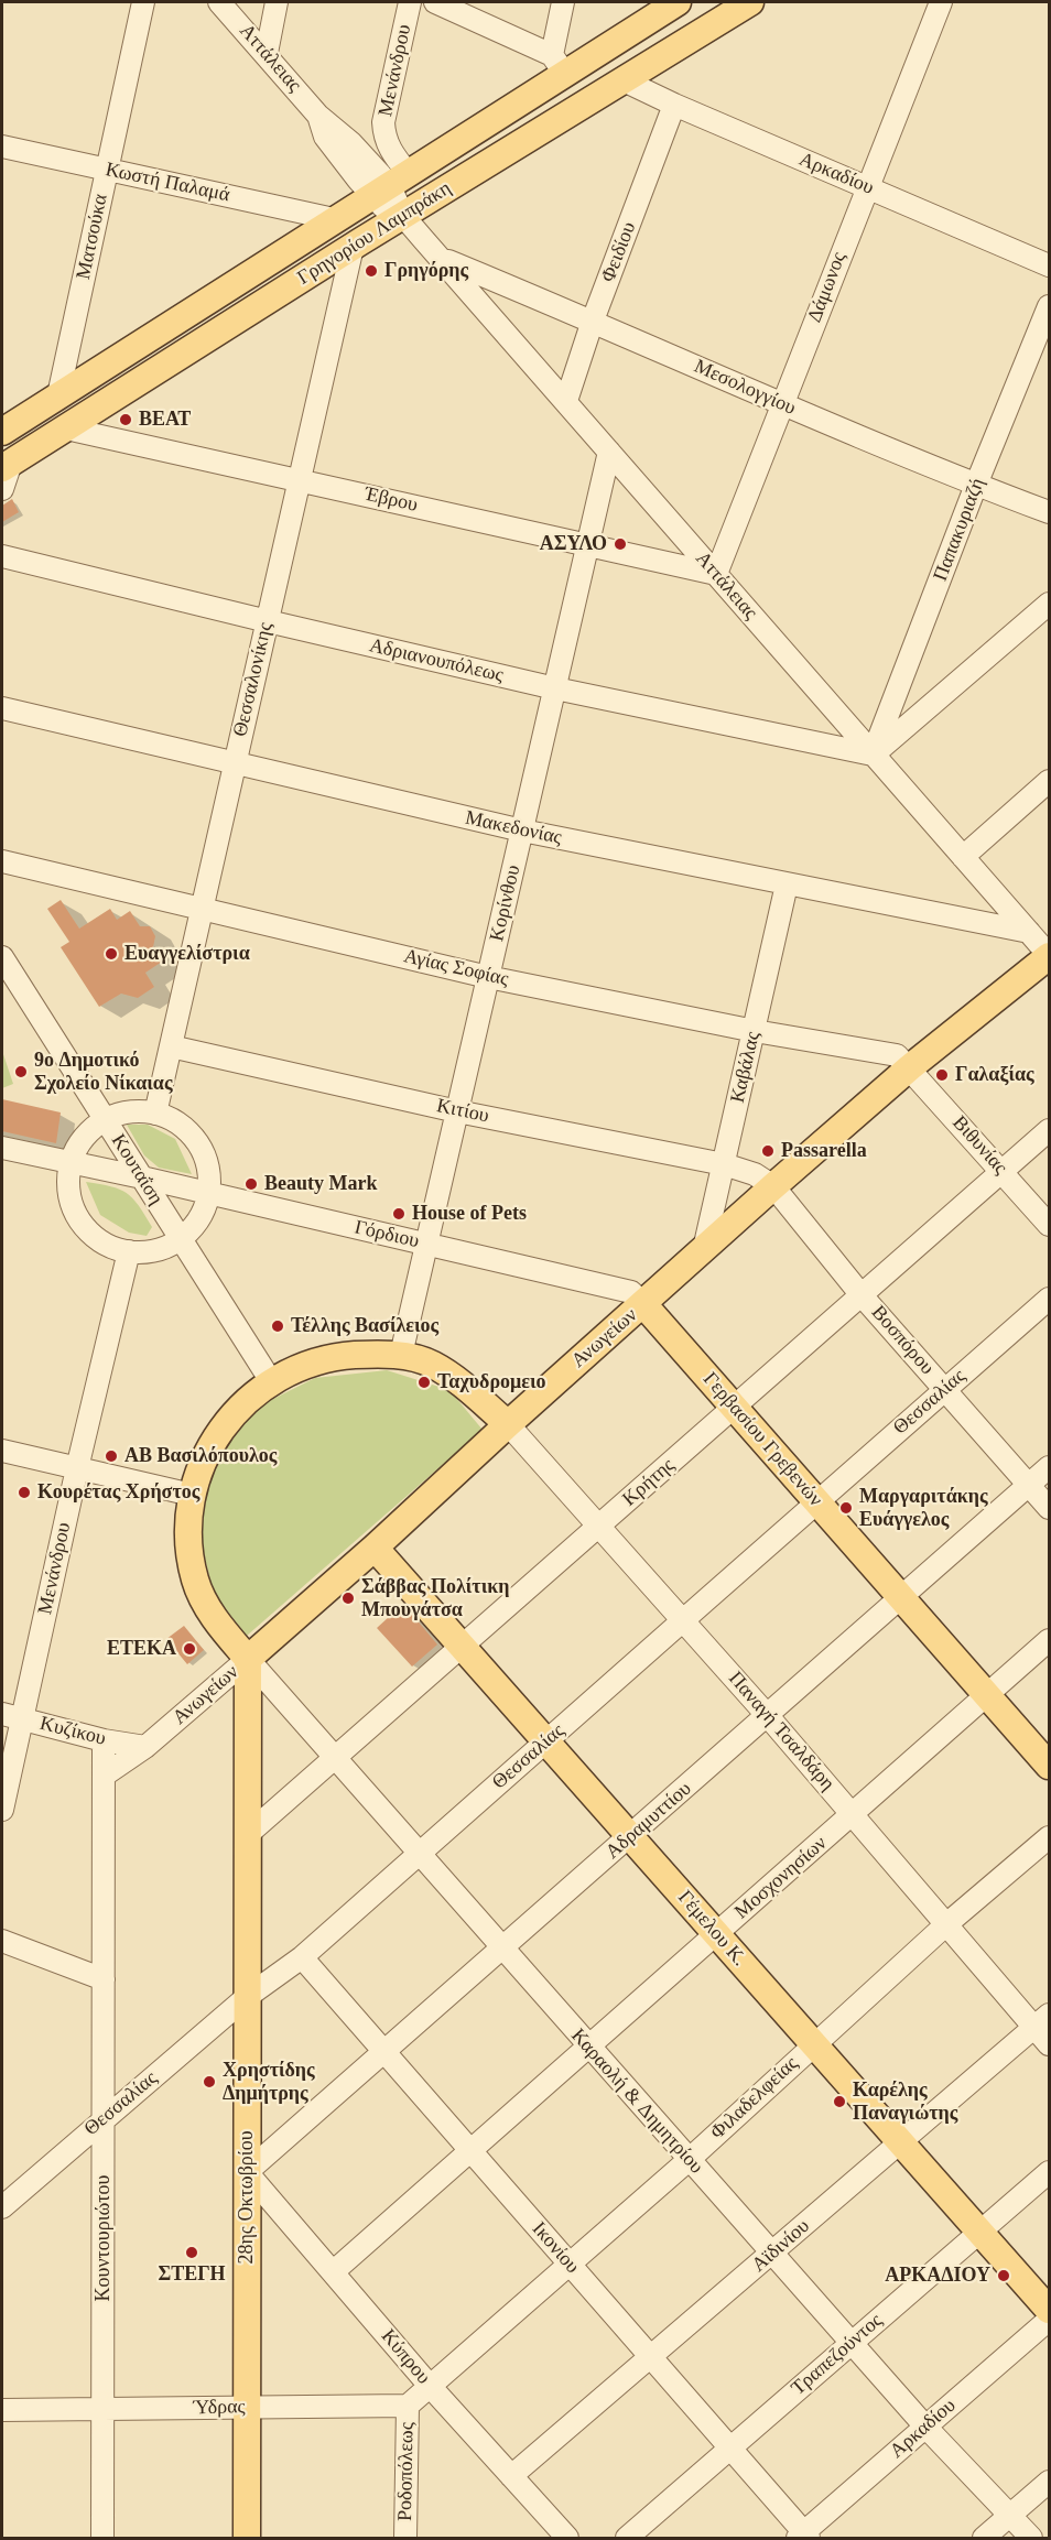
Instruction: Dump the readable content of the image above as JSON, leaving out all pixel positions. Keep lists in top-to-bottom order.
{
  "streets": {
    "main road": [
      "Γρηγορίου Λαμπράκη",
      "Ανωγείων",
      "Γερβασίου Γρεβενών",
      "Γέμελου Κ.",
      "28ης Οκτωβρίου"
    ],
    "street": [
      "Αττάλειας",
      "Μενάνδρου",
      "Αρκαδίου",
      "Κωστή Παλαμά",
      "Ματσούκα",
      "Φειδίου",
      "Δάμωνος",
      "Μεσολογγίου",
      "Έβρου",
      "Παπακυριαζή",
      "Αδριανουπόλεως",
      "Θεσσαλονίκης",
      "Μακεδονίας",
      "Κορίνθου",
      "Αγίας Σοφίας",
      "Καβάλας",
      "Κιτίου",
      "Βιθυνίας",
      "Κουταΐση",
      "Γόρδιου",
      "Βοσπόρου",
      "Θεσσαλίας",
      "Κρήτης",
      "Κυζίκου",
      "Παναγή Τσαλδάρη",
      "Αδραμυττίου",
      "Μοσχονησίων",
      "Φιλαδελφείας",
      "Καραολή & Δημητρίου",
      "Κουντουριώτου",
      "Αϊδινίου",
      "Ικονίου",
      "Τραπεζούντος",
      "Κύπρου",
      "Ύδρας",
      "Ροδοπόλεως"
    ]
  },
  "crossings": [
    ["Αττάλειας", "Μενάνδρου"],
    ["Αττάλειας", "Γρηγορίου Λαμπράκη"],
    ["Αττάλειας", "Φειδίου"],
    ["Αττάλειας", "Δάμωνος"],
    ["Αττάλειας", "Μεσολογγίου"],
    ["Αττάλειας", "Έβρου"],
    ["Αττάλειας", "Παπακυριαζή"],
    ["Αττάλειας", "Αδριανουπόλεως"],
    ["Αττάλειας", "Μακεδονίας"],
    ["Αττάλειας", "Κορίνθου"],
    ["Αττάλειας", "Ανωγείων"],
    ["Μενάνδρου", "Γρηγορίου Λαμπράκη"],
    ["Μενάνδρου", "Κυζίκου"],
    ["Αρκαδίου", "Γρηγορίου Λαμπράκη"],
    ["Αρκαδίου", "Φειδίου"],
    ["Αρκαδίου", "Δάμωνος"],
    ["Αρκαδίου", "Καραολή & Δημητρίου"],
    ["Αρκαδίου", "Ικονίου"],
    ["Κωστή Παλαμά", "Γρηγορίου Λαμπράκη"],
    ["Κωστή Παλαμά", "Ματσούκα"],
    ["Γρηγορίου Λαμπράκη", "Ματσούκα"],
    ["Γρηγορίου Λαμπράκη", "Έβρου"],
    ["Γρηγορίου Λαμπράκη", "Θεσσαλονίκης"],
    ["Φειδίου", "Μεσολογγίου"],
    ["Δάμωνος", "Μεσολογγίου"],
    ["Δάμωνος", "Έβρου"],
    ["Μεσολογγίου", "Παπακυριαζή"],
    ["Έβρου", "Θεσσαλονίκης"],
    ["Έβρου", "Κορίνθου"],
    ["Παπακυριαζή", "Αδριανουπόλεως"],
    ["Αδριανουπόλεως", "Θεσσαλονίκης"],
    ["Αδριανουπόλεως", "Κορίνθου"],
    ["Θεσσαλονίκης", "Μακεδονίας"],
    ["Θεσσαλονίκης", "Αγίας Σοφίας"],
    ["Θεσσαλονίκης", "Κιτίου"],
    ["Μακεδονίας", "Κορίνθου"],
    ["Μακεδονίας", "Καβάλας"],
    ["Κορίνθου", "Αγίας Σοφίας"],
    ["Κορίνθου", "Κιτίου"],
    ["Κορίνθου", "Γόρδιου"],
    ["Αγίας Σοφίας", "Καβάλας"],
    ["Αγίας Σοφίας", "Βιθυνίας"],
    ["Αγίας Σοφίας", "Ανωγείων"],
    ["Καβάλας", "Κιτίου"],
    ["Καβάλας", "Ανωγείων"],
    ["Κιτίου", "Ανωγείων"],
    ["Κιτίου", "Βοσπόρου"],
    ["Βιθυνίας", "Ανωγείων"],
    ["Βιθυνίας", "Κρήτης"],
    ["Κουταΐση", "Γόρδιου"],
    ["Γόρδιου", "Ανωγείων"],
    ["Γόρδιου", "Γερβασίου Γρεβενών"],
    ["Ανωγείων", "Βοσπόρου"],
    ["Ανωγείων", "Γερβασίου Γρεβενών"],
    ["Ανωγείων", "Κυζίκου"],
    ["Ανωγείων", "Παναγή Τσαλδάρη"],
    ["Ανωγείων", "Γέμελου Κ."],
    ["Ανωγείων", "Καραολή & Δημητρίου"],
    ["Ανωγείων", "28ης Οκτωβρίου"],
    ["Ανωγείων", "Κουντουριώτου"],
    ["Βοσπόρου", "Θεσσαλίας"],
    ["Βοσπόρου", "Κρήτης"],
    ["Βοσπόρου", "Αδραμυττίου"],
    ["Θεσσαλίας", "Γερβασίου Γρεβενών"],
    ["Θεσσαλίας", "Παναγή Τσαλδάρη"],
    ["Θεσσαλίας", "Γέμελου Κ."],
    ["Θεσσαλίας", "Καραολή & Δημητρίου"],
    ["Θεσσαλίας", "28ης Οκτωβρίου"],
    ["Θεσσαλίας", "Κουντουριώτου"],
    ["Θεσσαλίας", "Ικονίου"],
    ["Γερβασίου Γρεβενών", "Κρήτης"],
    ["Γερβασίου Γρεβενών", "Αδραμυττίου"],
    ["Γερβασίου Γρεβενών", "Μοσχονησίων"],
    ["Κρήτης", "Παναγή Τσαλδάρη"],
    ["Κρήτης", "Γέμελου Κ."],
    ["Κρήτης", "Καραολή & Δημητρίου"],
    ["Κρήτης", "28ης Οκτωβρίου"],
    ["Κυζίκου", "Κουντουριώτου"],
    ["Παναγή Τσαλδάρη", "Αδραμυττίου"],
    ["Παναγή Τσαλδάρη", "Μοσχονησίων"],
    ["Παναγή Τσαλδάρη", "Φιλαδελφείας"],
    ["Παναγή Τσαλδάρη", "Αϊδινίου"],
    ["Αδραμυττίου", "Γέμελου Κ."],
    ["Αδραμυττίου", "Καραολή & Δημητρίου"],
    ["Αδραμυττίου", "28ης Οκτωβρίου"],
    ["Αδραμυττίου", "Ικονίου"],
    ["Αδραμυττίου", "Κύπρου"],
    ["Μοσχονησίων", "Γέμελου Κ."],
    ["Μοσχονησίων", "Καραολή & Δημητρίου"],
    ["Μοσχονησίων", "Ικονίου"],
    ["Μοσχονησίων", "Κύπρου"],
    ["Γέμελου Κ.", "Φιλαδελφείας"],
    ["Γέμελου Κ.", "Αϊδινίου"],
    ["Γέμελου Κ.", "Τραπεζούντος"],
    ["Φιλαδελφείας", "Καραολή & Δημητρίου"],
    ["Φιλαδελφείας", "Ικονίου"],
    ["Φιλαδελφείας", "Κύπρου"],
    ["Καραολή & Δημητρίου", "28ης Οκτωβρίου"],
    ["Καραολή & Δημητρίου", "Αϊδινίου"],
    ["Καραολή & Δημητρίου", "Τραπεζούντος"],
    ["28ης Οκτωβρίου", "Κύπρου"],
    ["28ης Οκτωβρίου", "Ύδρας"],
    ["Κουντουριώτου", "Ύδρας"],
    ["Αϊδινίου", "Ικονίου"],
    ["Αϊδινίου", "Κύπρου"],
    ["Ικονίου", "Τραπεζούντος"],
    ["Ύδρας", "Ροδοπόλεως"]
  ],
  "places": [
    "Γρηγόρης",
    "ΒΕΑΤ",
    "ΑΣΥΛΟ",
    "Ευαγγελίστρια",
    "9o Δημοτικό Σχολείο Νίκαιας",
    "Γαλαξίας",
    "Passarella",
    "Beauty Mark",
    "House of Pets",
    "Τέλλης Βασίλειος",
    "Ταχυδρομειο",
    "ΑΒ Βασιλόπουλος",
    "Κουρέτας Χρήστος",
    "Μαργαριτάκης Ευάγγελος",
    "Σάββας Πολίτικη Μπουγάτσα",
    "ΕΤΕΚΑ",
    "Χρηστίδης Δημήτρης",
    "Καρέλης Παναγιώτης",
    "ΣΤΕΓΗ",
    "ΑΡΚΑΔΙΟΥ"
  ]
}
